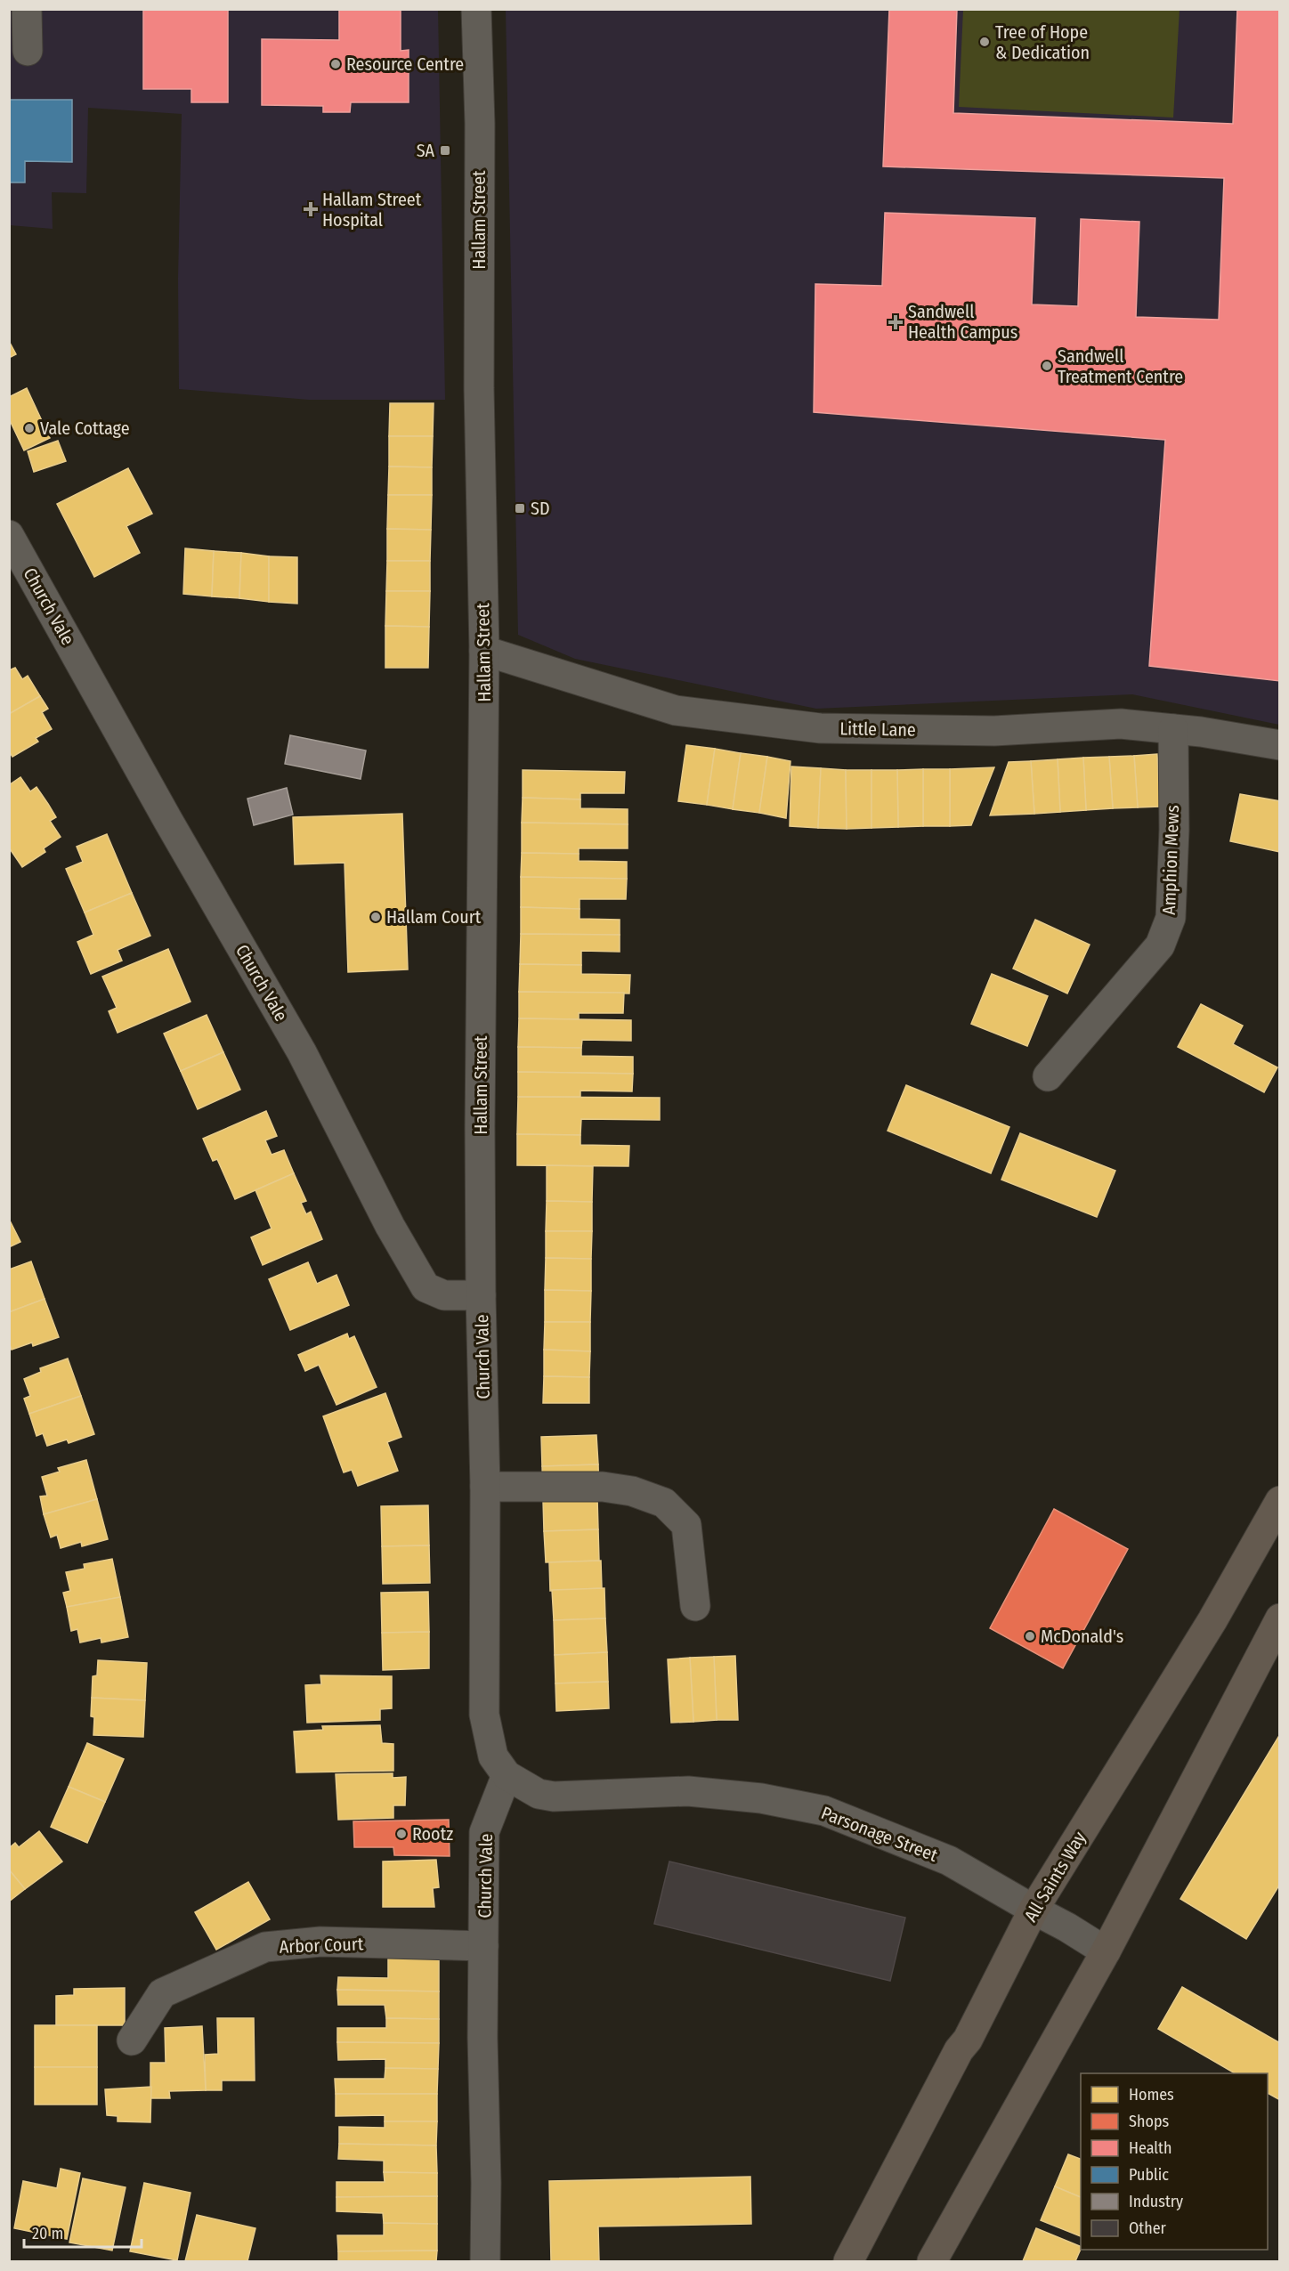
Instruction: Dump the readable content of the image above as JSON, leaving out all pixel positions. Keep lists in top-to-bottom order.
{
  "streets": {
    "highway": ["All Saints Way"],
    "street": [
      "Hallam Street",
      "Church Vale",
      "Little Lane",
      "Amphion Mews",
      "Parsonage Street",
      "Arbor Court"
    ]
  },
  "crossings": [
    ["Hallam Street", "Church Vale"],
    ["Hallam Street", "Little Lane"],
    ["Church Vale", "Parsonage Street"],
    ["Church Vale", "Arbor Court"],
    ["Little Lane", "Amphion Mews"],
    ["Parsonage Street", "All Saints Way"]
  ],
  "places": {
    "other": [
      "Tree of Hope & Dedication",
      "Resource Centre",
      "Sandwell Treatment Centre",
      "Vale Cottage",
      "Hallam Court",
      "McDonald's",
      "Rootz"
    ],
    "transit": ["SA", "SD"],
    "health": ["Hallam Street Hospital", "Sandwell Health Campus"]
  },
  "legend": [
    "Homes",
    "Shops",
    "Health",
    "Public",
    "Industry",
    "Other"
  ],
  "scale_bar": "20 m"
}
